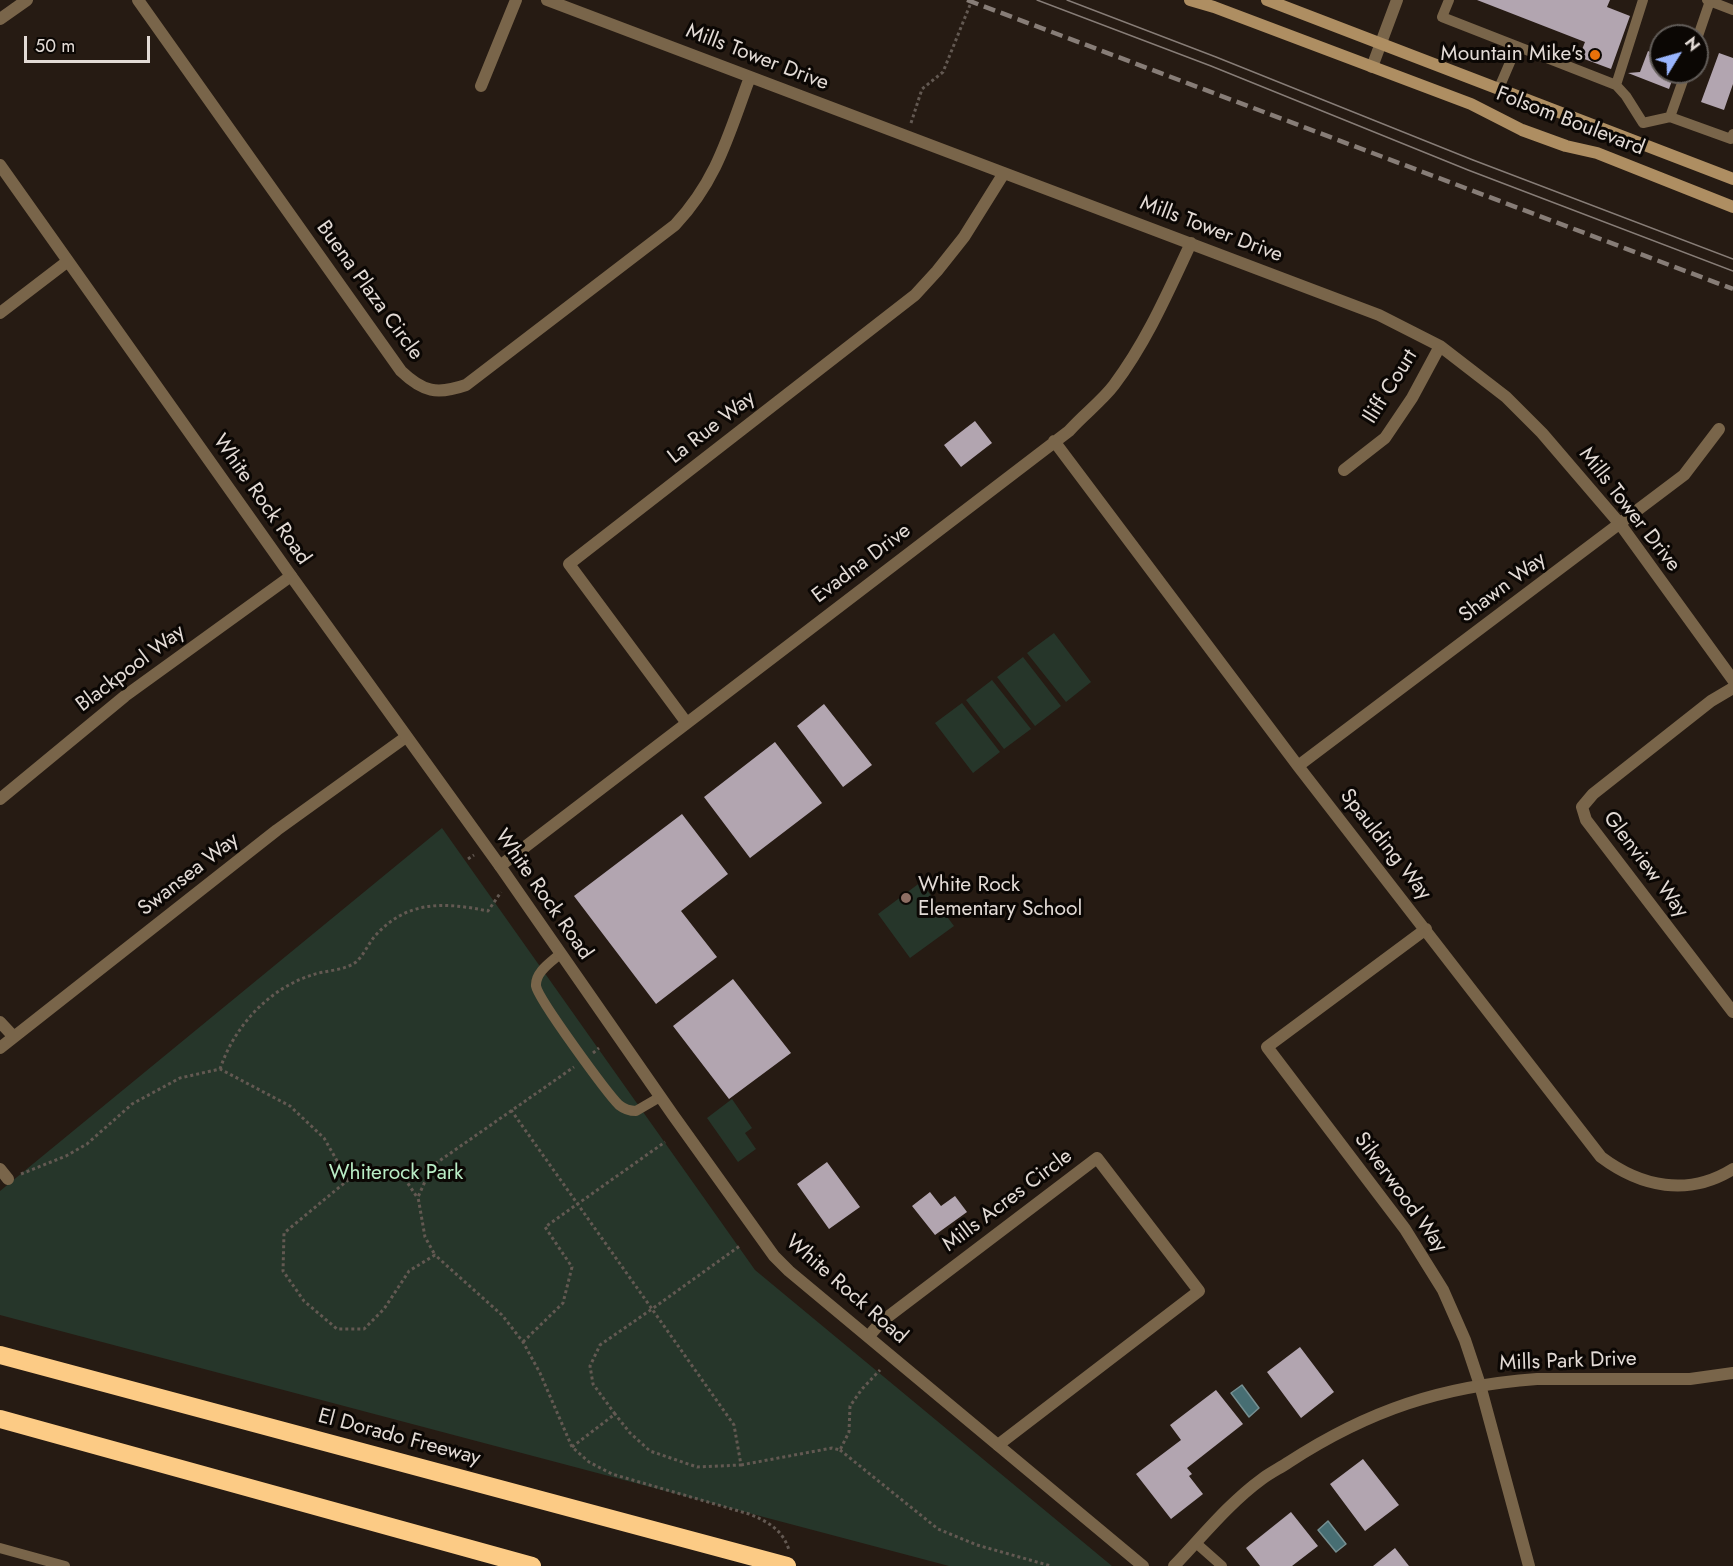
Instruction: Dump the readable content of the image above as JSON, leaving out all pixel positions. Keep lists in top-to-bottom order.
{
  "streets": {
    "highway": ["El Dorado Freeway"],
    "main road": ["Folsom Boulevard"],
    "street": [
      "Mills Tower Drive",
      "Buena Plaza Circle",
      "Iliff Court",
      "La Rue Way",
      "White Rock Road",
      "Evadna Drive",
      "Shawn Way",
      "Blackpool Way",
      "Spaulding Way",
      "Glenview Way",
      "Swansea Way",
      "Silverwood Way",
      "Mills Acres Circle",
      "Mills Park Drive"
    ]
  },
  "crossings": [
    ["Mills Tower Drive", "Buena Plaza Circle"],
    ["Mills Tower Drive", "Iliff Court"],
    ["Mills Tower Drive", "La Rue Way"],
    ["Mills Tower Drive", "Evadna Drive"],
    ["Mills Tower Drive", "Shawn Way"],
    ["La Rue Way", "Evadna Drive"],
    ["White Rock Road", "Evadna Drive"],
    ["White Rock Road", "Blackpool Way"],
    ["White Rock Road", "Swansea Way"],
    ["White Rock Road", "Mills Acres Circle"],
    ["Evadna Drive", "Spaulding Way"],
    ["Shawn Way", "Spaulding Way"],
    ["Spaulding Way", "Silverwood Way"],
    ["Silverwood Way", "Mills Park Drive"]
  ],
  "parks": ["Whiterock Park"],
  "places": ["Mountain Mike's", "White Rock Elementary School"],
  "scale_bar": "50 m",
  "north": "top right"
}
